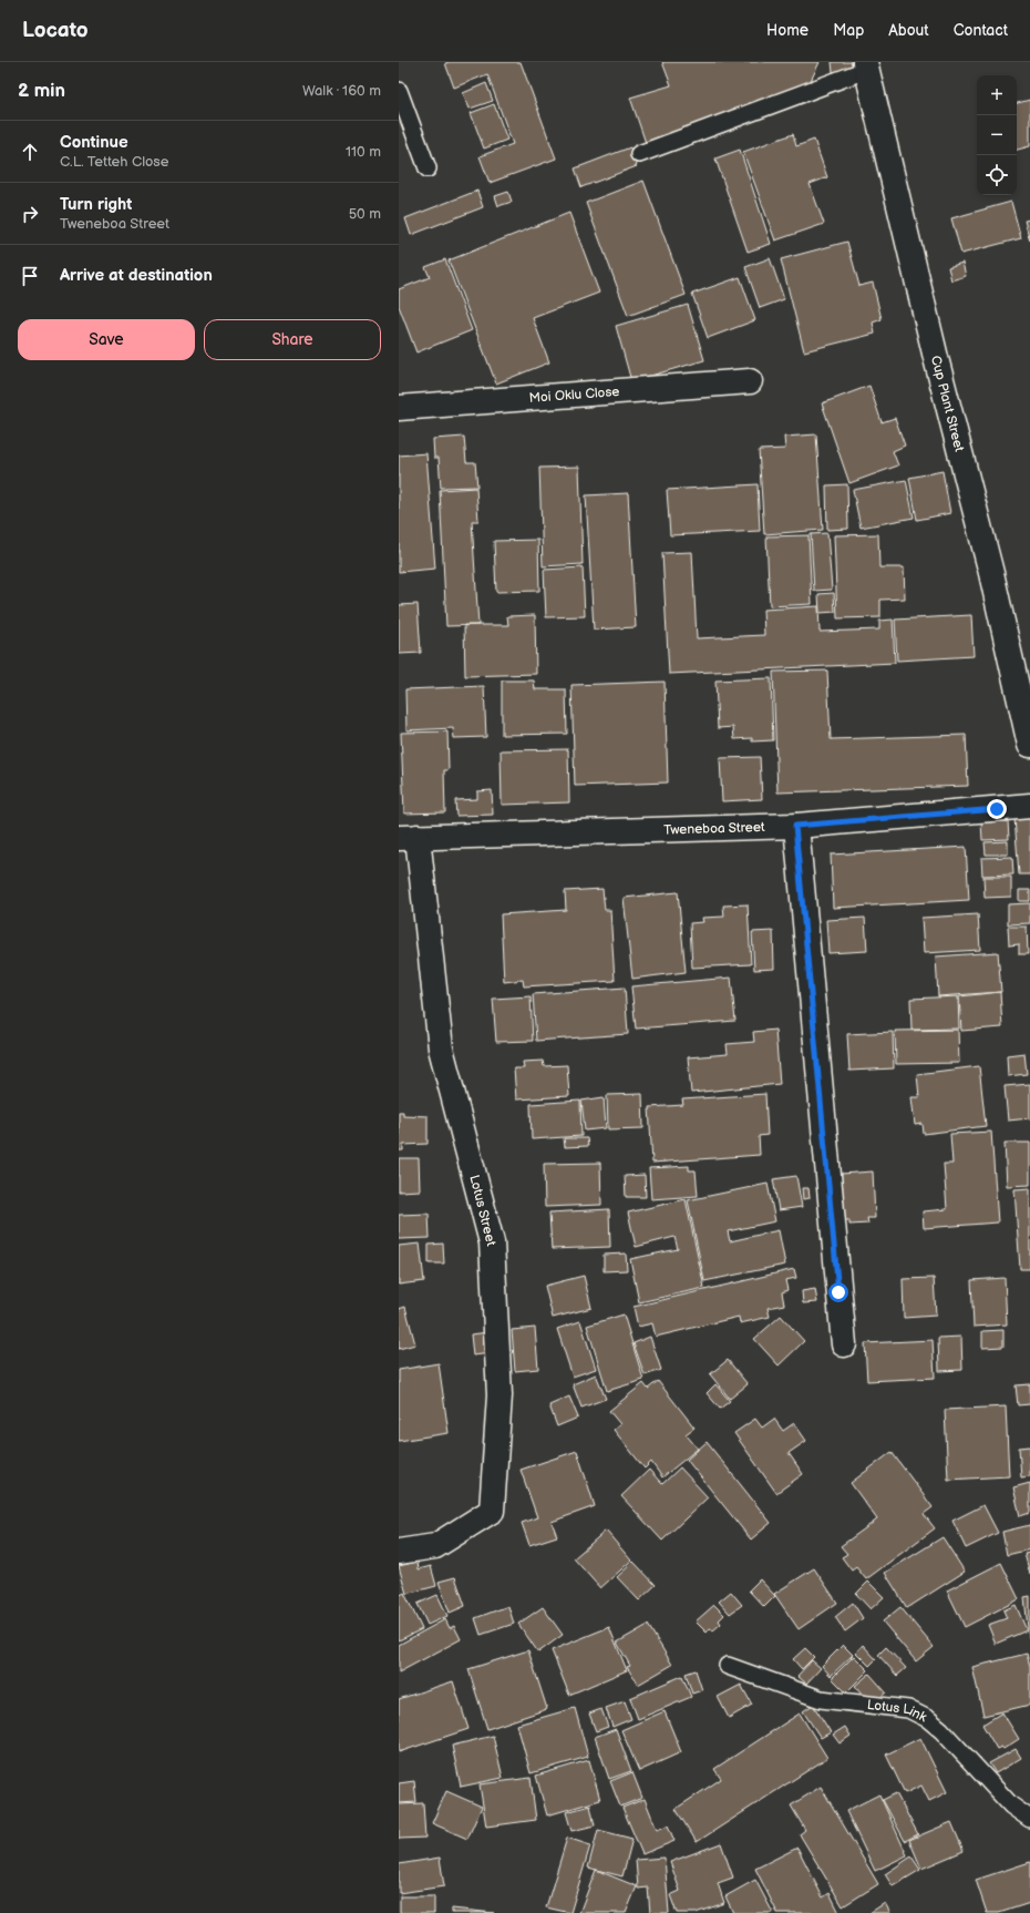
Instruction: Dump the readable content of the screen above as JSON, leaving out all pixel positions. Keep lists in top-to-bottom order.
{
  "streets": {
    "street": [
      "Moi Oklu Close",
      "Cup Plant Street",
      "Tweneboa Street",
      "Lotus Street"
    ],
    "lane": ["Lotus Link"]
  },
  "crossings": [
    ["Tweneboa Street", "Lotus Street"]
  ],
  "page": {
    "header": "Locato",
    "nav": [
      "Home",
      "Map",
      "About",
      "Contact"
    ],
    "heading": ["2 min", "Walk · 160 m"],
    "map_buttons": ["+", "−"],
    "list": [
      ["Continue", "C.L. Tetteh Close", "110 m"],
      ["Turn right", "Tweneboa Street", "50 m"],
      "Arrive at destination"
    ],
    "buttons": ["Save", "Share"]
  }
}
